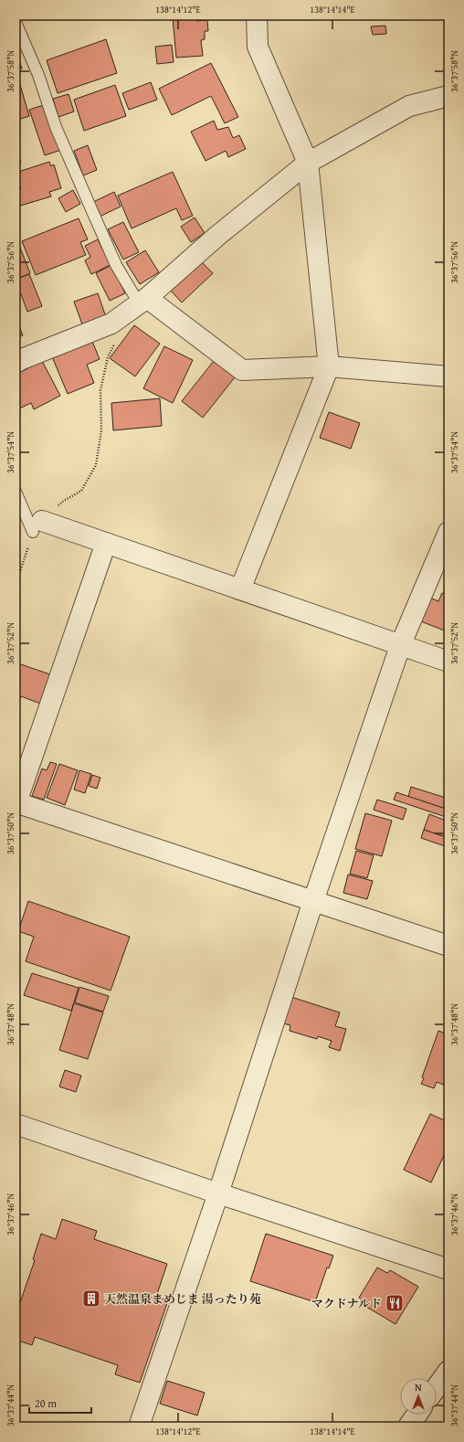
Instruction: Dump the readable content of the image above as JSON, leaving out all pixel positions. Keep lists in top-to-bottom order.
{
  "places": {
    "building": ["天然温泉まめじま 湯ったり苑"],
    "restaurant": ["マクドナルド"]
  },
  "scale_bar": "20 m",
  "north": "top",
  "coordinates": [
    "138°14'12\"E",
    "138°14'14\"E",
    "36°37'58\"N",
    "36°37'56\"N",
    "36°37'54\"N",
    "36°37'52\"N",
    "36°37'50\"N",
    "36°37'48\"N",
    "36°37'46\"N",
    "36°37'44\"N"
  ]
}
